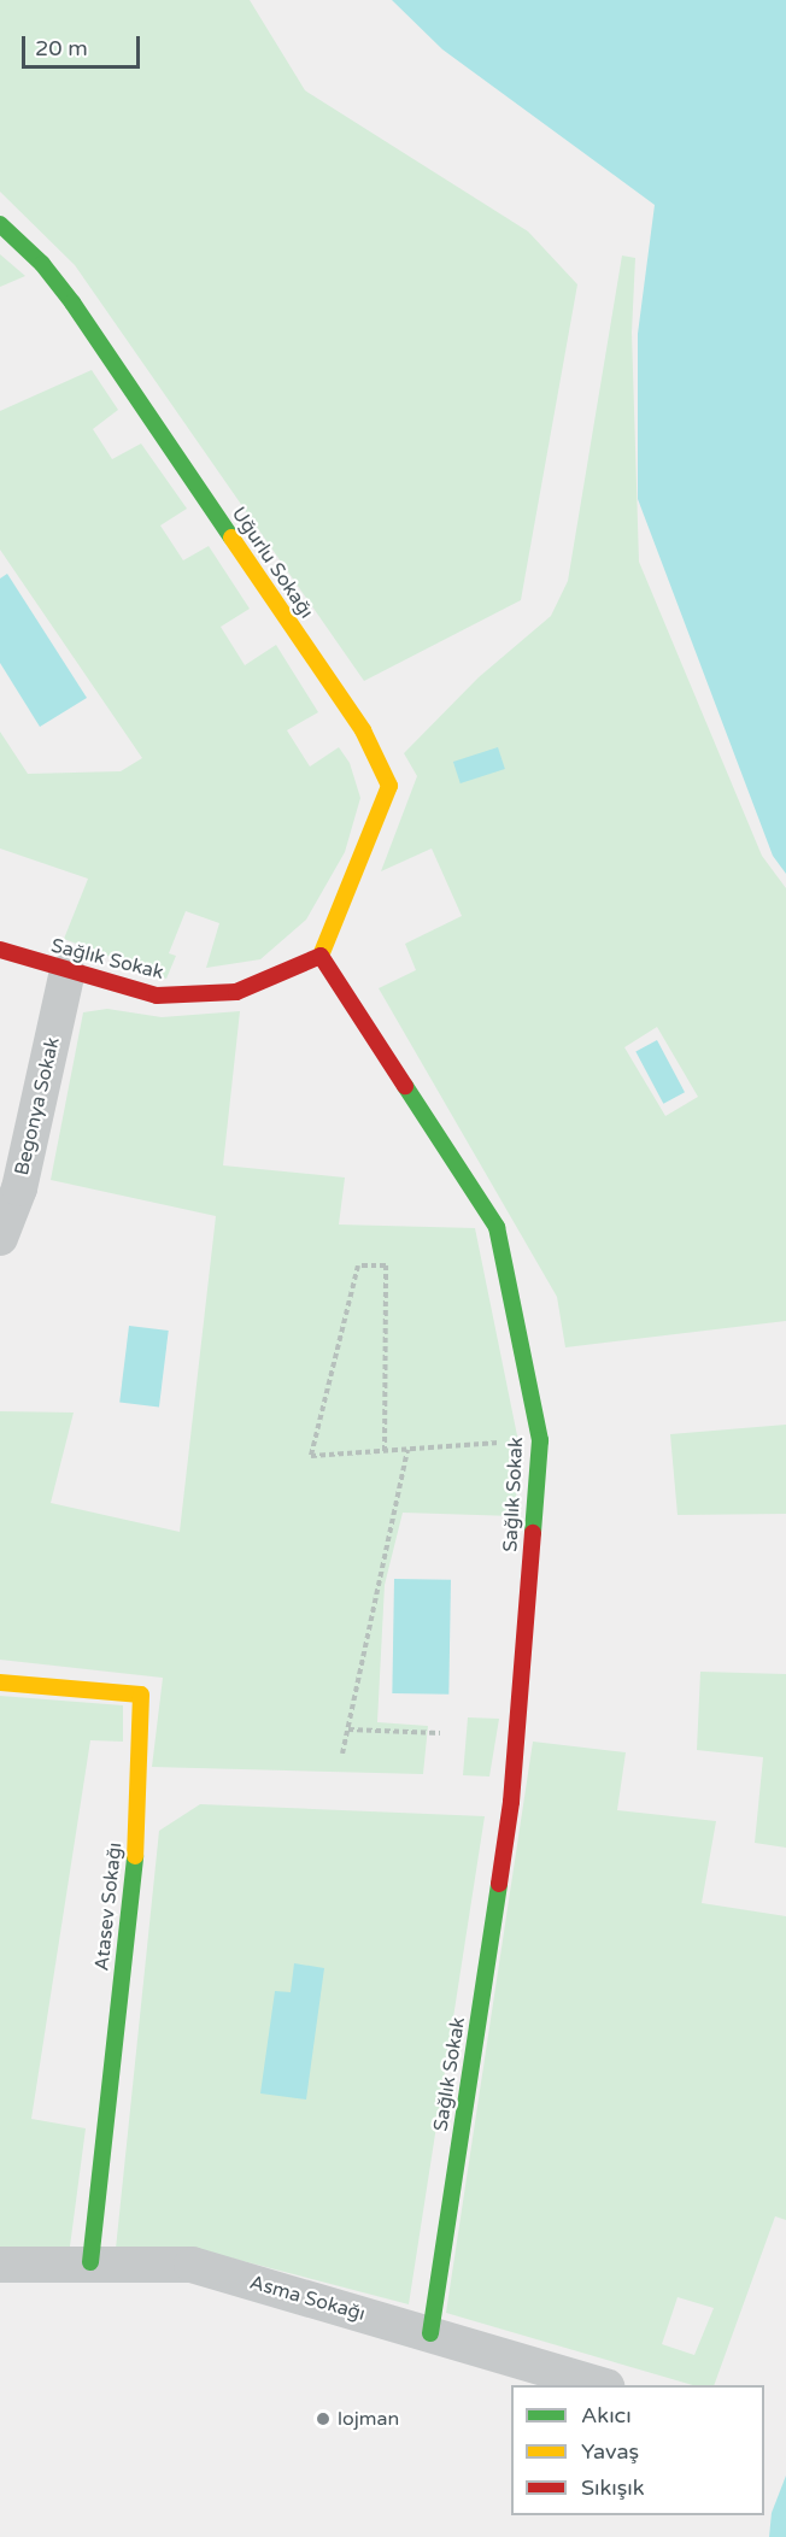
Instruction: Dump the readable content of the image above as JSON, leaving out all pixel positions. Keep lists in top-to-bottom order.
{
  "streets": {
    "street": [
      "Uğurlu Sokağı",
      "Sağlık Sokak",
      "Begonya Sokak",
      "Atasev Sokağı",
      "Asma Sokağı"
    ]
  },
  "crossings": [
    ["Uğurlu Sokağı", "Sağlık Sokak"],
    ["Sağlık Sokak", "Begonya Sokak"],
    ["Sağlık Sokak", "Asma Sokağı"],
    ["Atasev Sokağı", "Asma Sokağı"]
  ],
  "places": ["lojman"],
  "legend": ["Akıcı", "Yavaş", "Sıkışık"],
  "scale_bar": "20 m"
}
